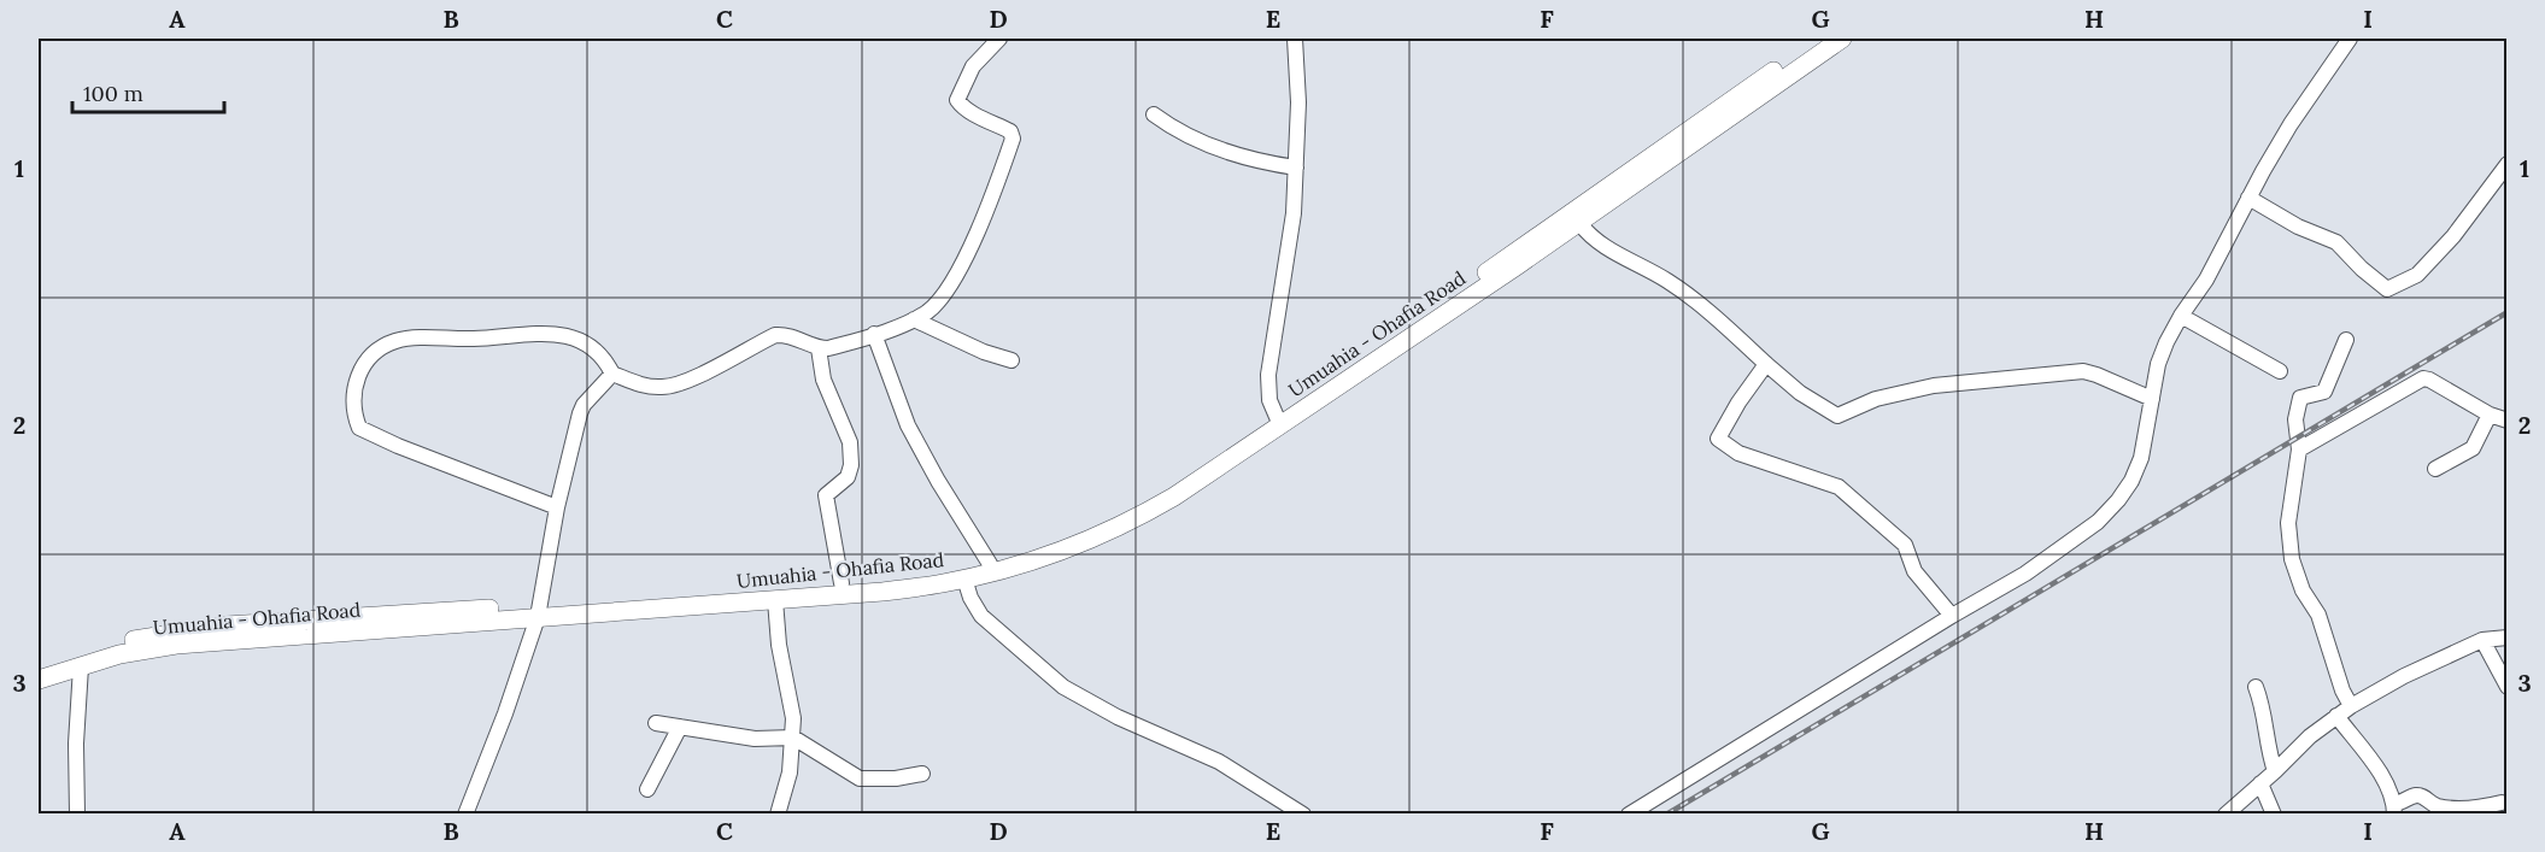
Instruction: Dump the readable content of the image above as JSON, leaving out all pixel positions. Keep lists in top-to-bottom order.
{
  "streets": {
    "main road": ["Umuahia - Ohafia Road"]
  },
  "scale_bar": "100 m",
  "grid": {
    "columns": [
      "A",
      "B",
      "C",
      "D",
      "E",
      "F",
      "G",
      "H",
      "I"
    ],
    "rows": ["1", "2", "3"]
  }
}
